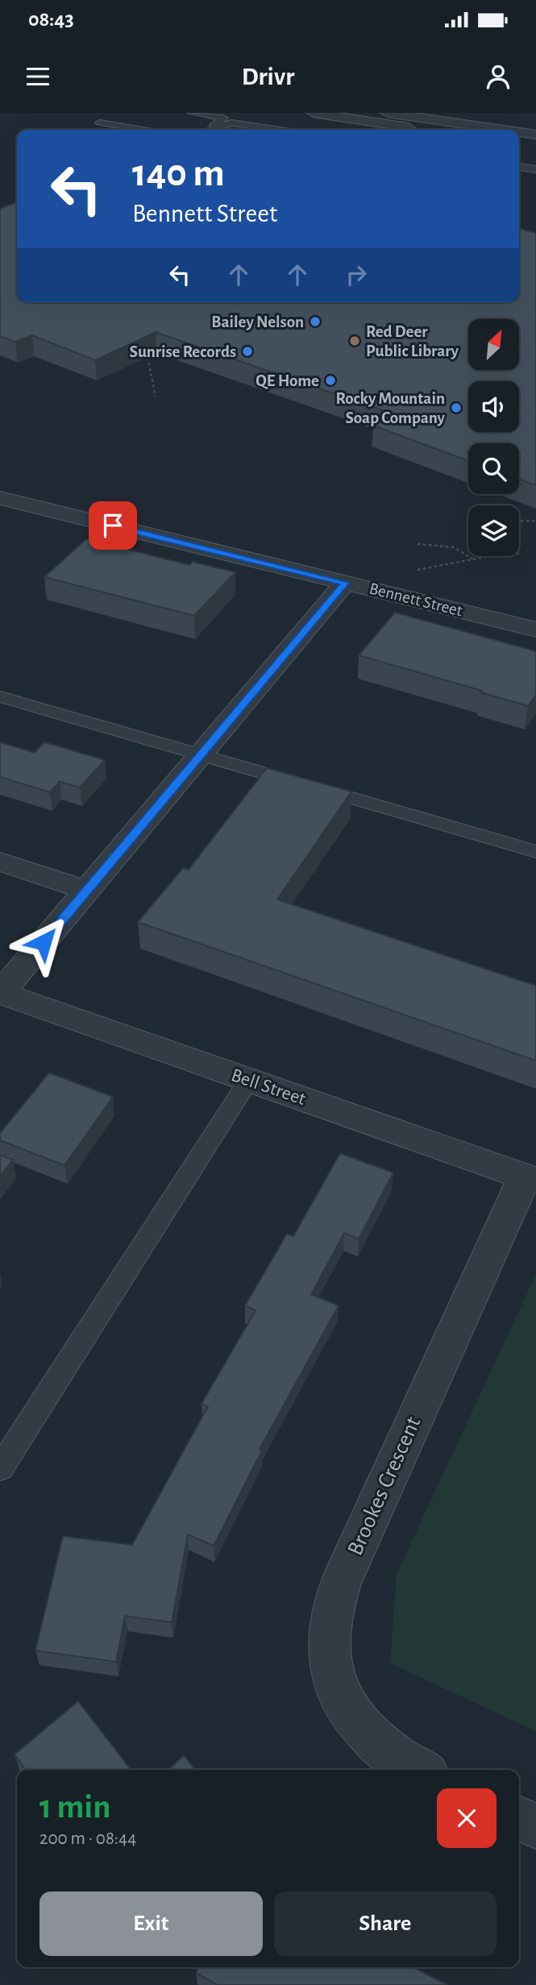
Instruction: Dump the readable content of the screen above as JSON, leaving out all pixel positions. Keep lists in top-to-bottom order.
{
  "streets": {
    "street": ["Bennett Street", "Bell Street", "Brookes Crescent"]
  },
  "crossings": [
    ["Bell Street", "Brookes Crescent"]
  ],
  "places": [
    "Bailey Nelson",
    "Red Deer Public Library",
    "Sunrise Records",
    "QE Home",
    "Rocky Mountain Soap Company"
  ],
  "north": "top right",
  "page": {
    "status": "08:43",
    "header": "Drivr",
    "turn": ["140 m", "Bennett Street"],
    "heading": ["1 min", "200 m · 08:44"],
    "buttons": ["Exit", "Share"]
  }
}
